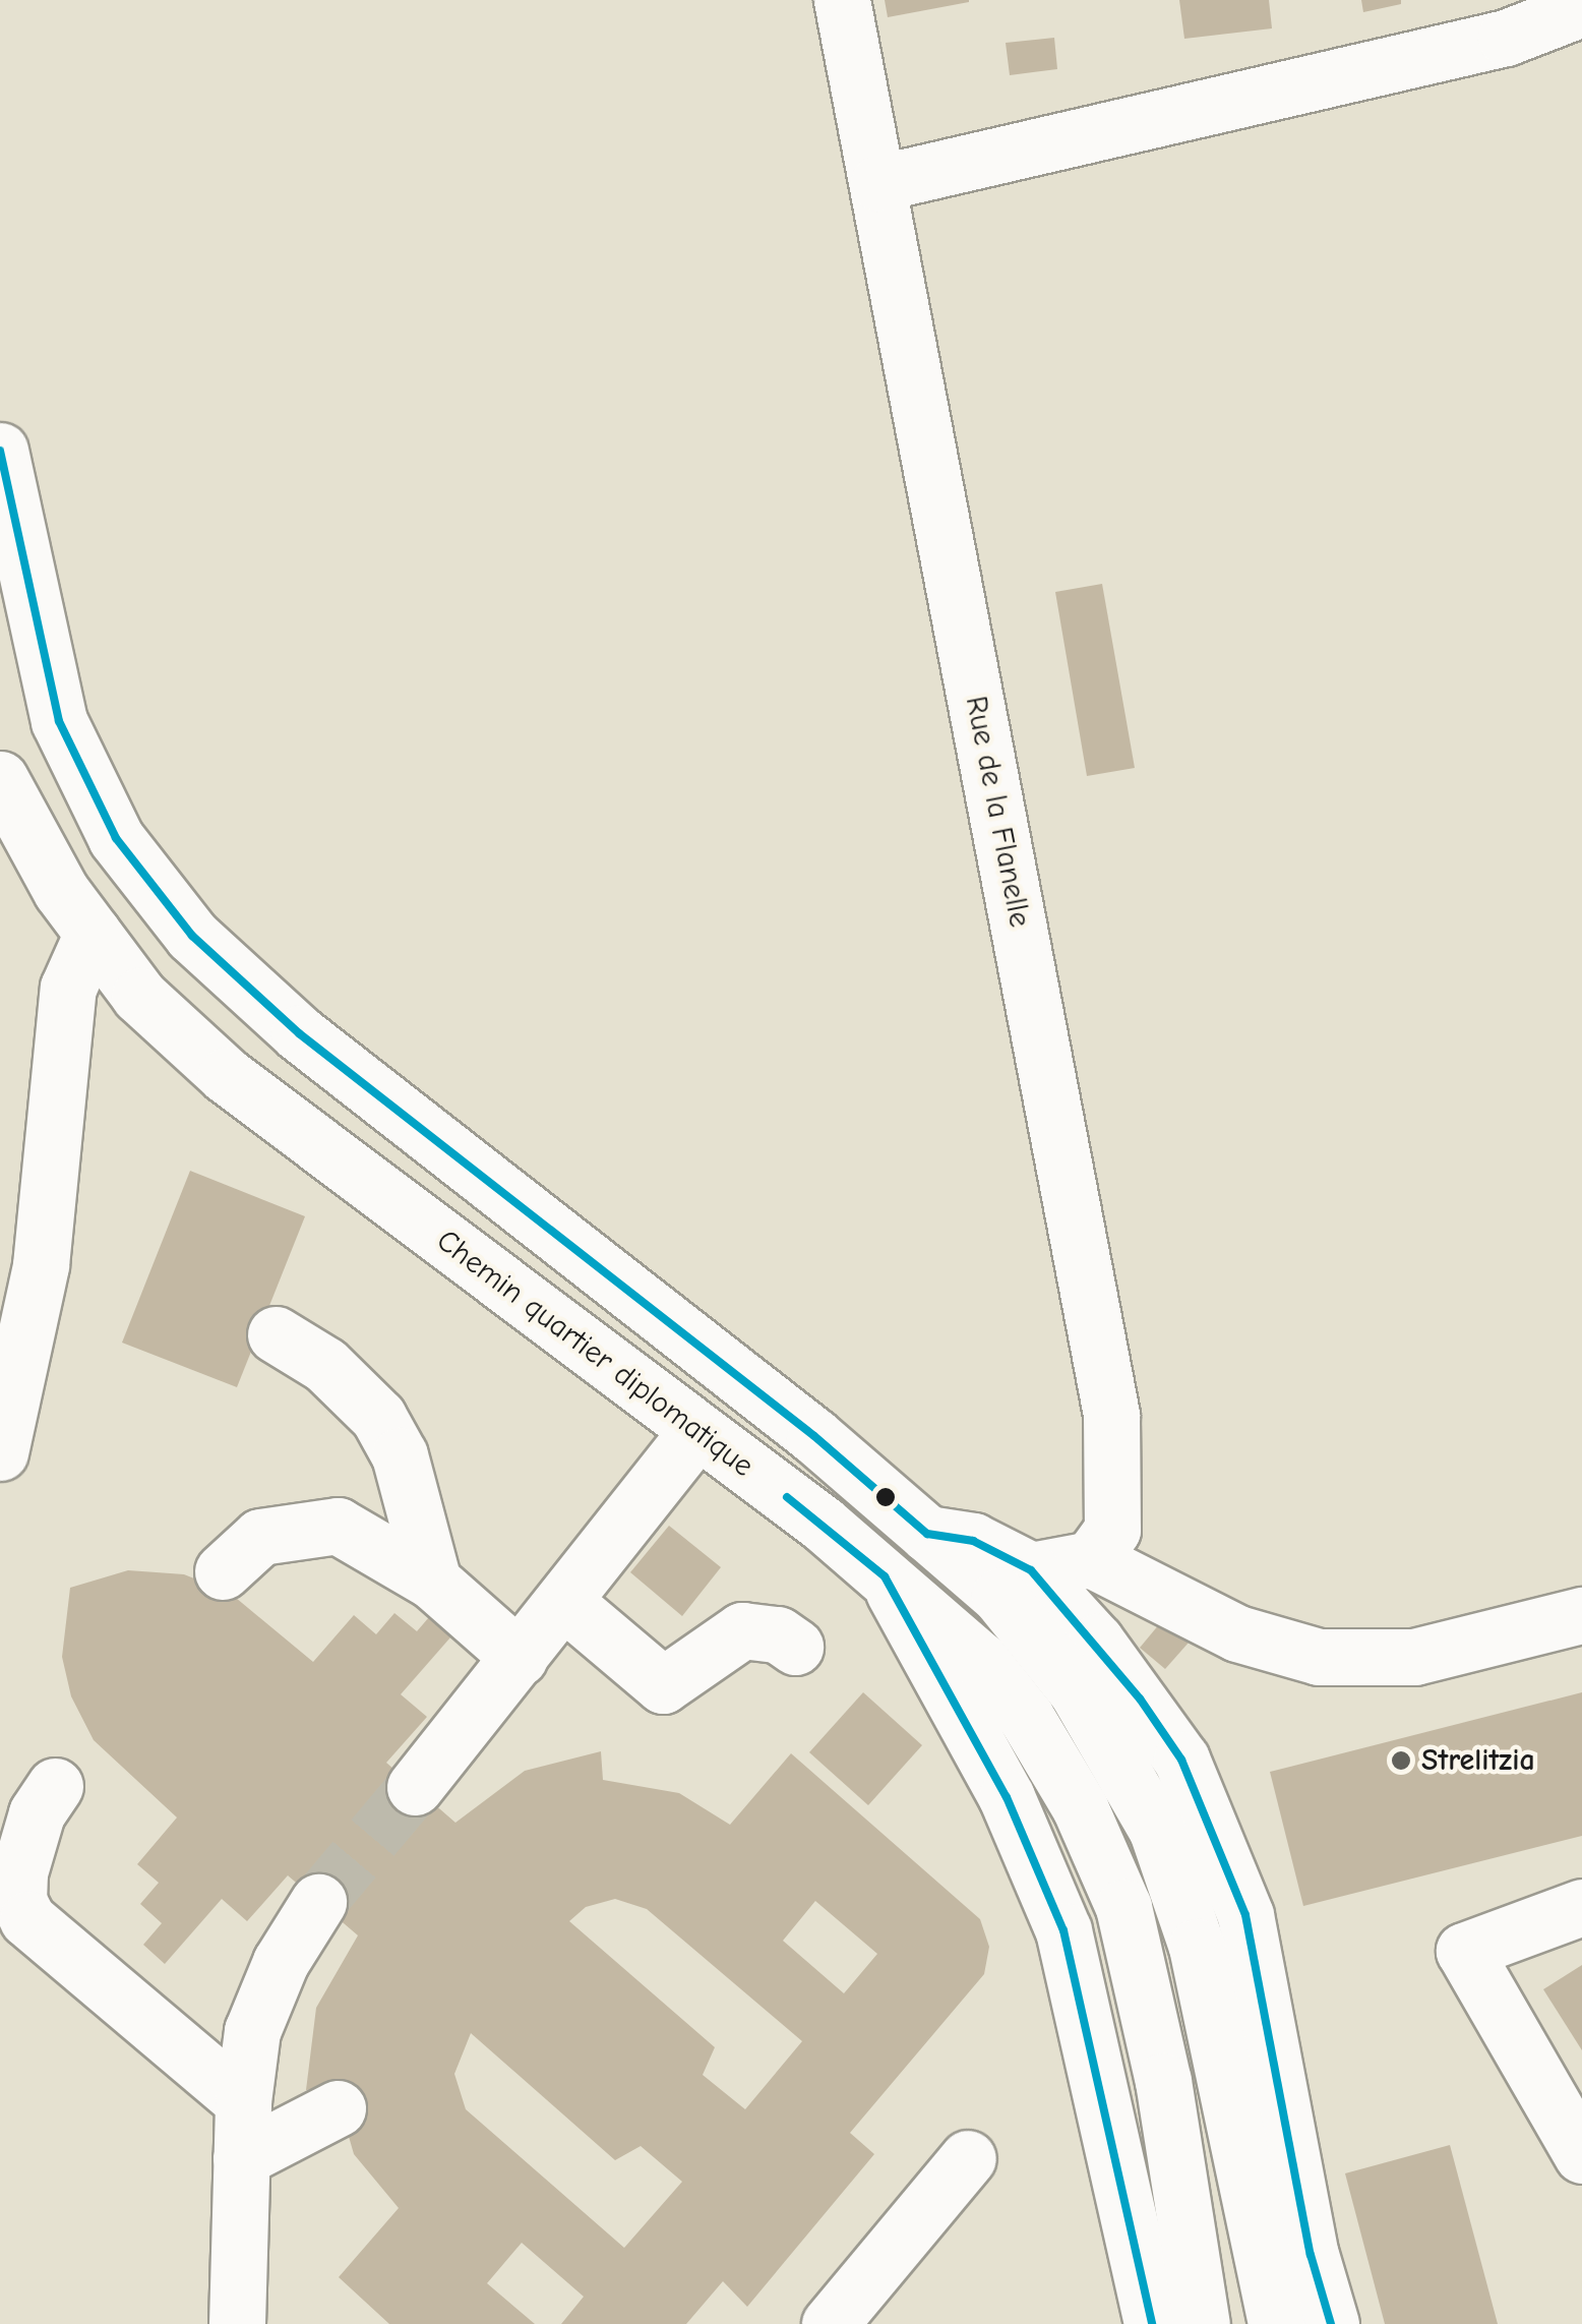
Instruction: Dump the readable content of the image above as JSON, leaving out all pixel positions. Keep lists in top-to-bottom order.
{
  "streets": {
    "main road": ["Rue de la Flanelle", "Chemin quartier diplomatique"]
  },
  "places": ["Strelitzia"]
}
